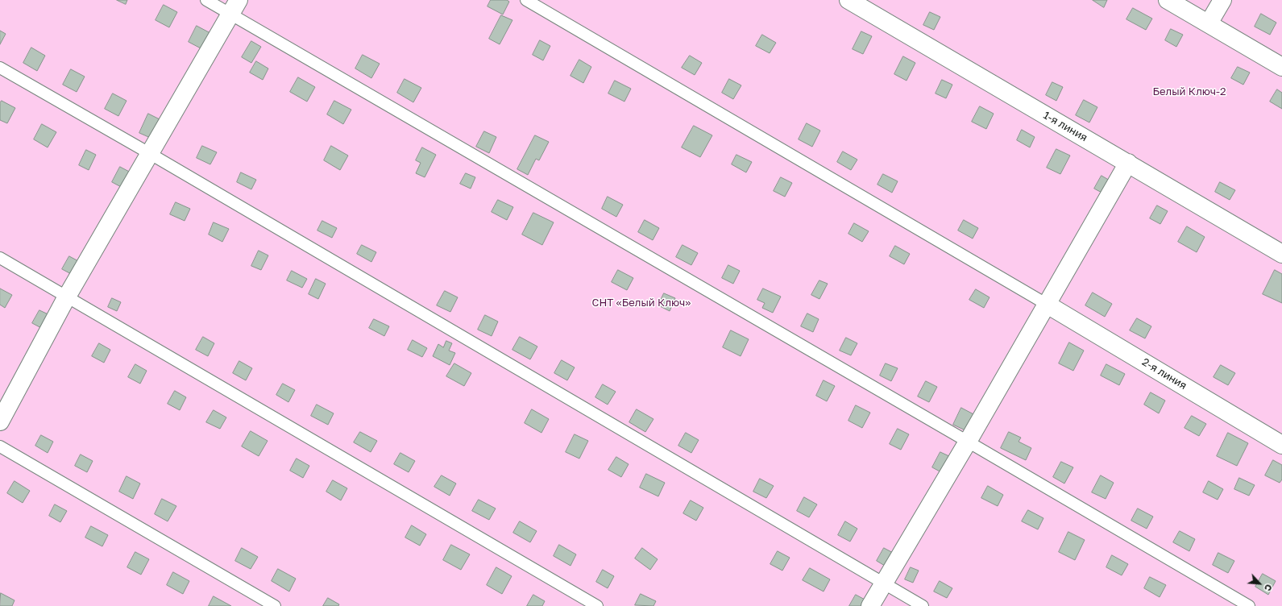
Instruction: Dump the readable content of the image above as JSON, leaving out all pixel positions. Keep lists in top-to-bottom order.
{
  "streets": {
    "street": ["1-я линия", "2-я линия"]
  },
  "parks": ["Белый Ключ-2", "СНТ «Белый Ключ»"],
  "north": "bottom right"
}
